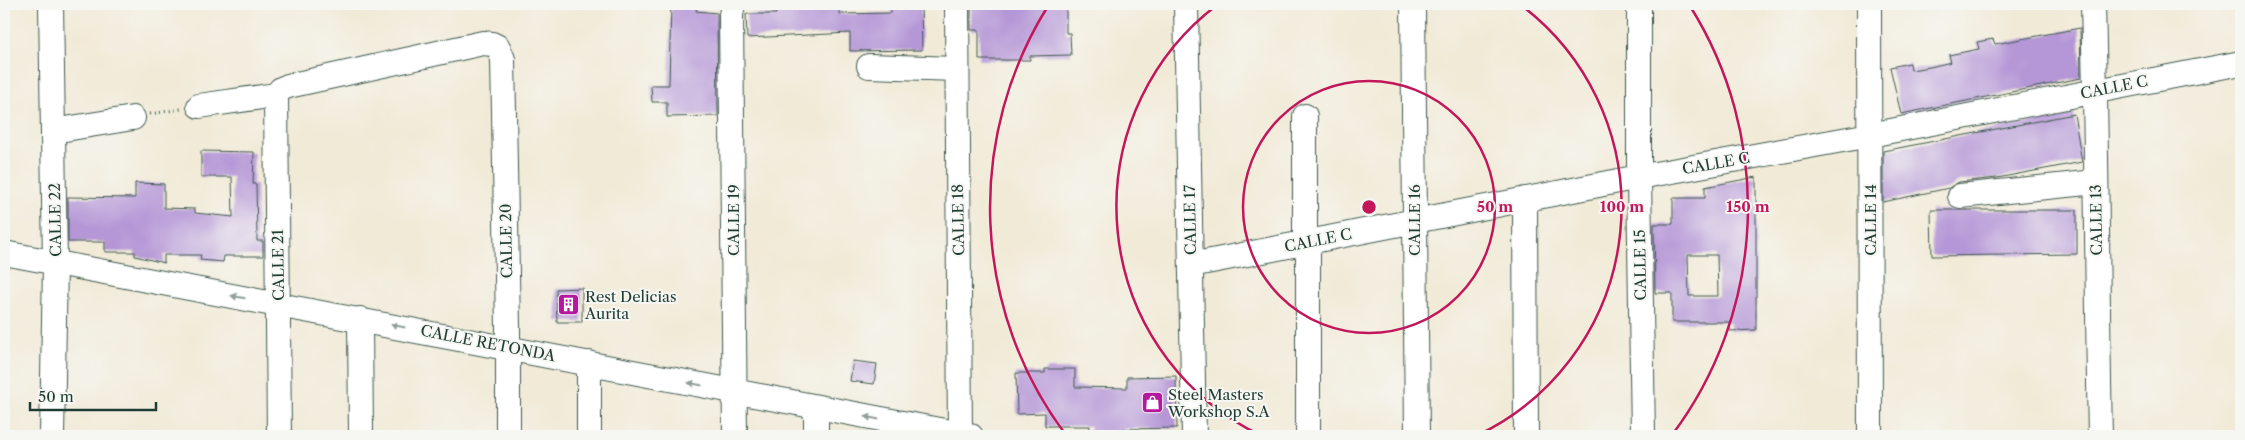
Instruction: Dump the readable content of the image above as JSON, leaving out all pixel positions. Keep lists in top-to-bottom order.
{
  "streets": {
    "street": [
      "CALLE C",
      "CALLE 22",
      "CALLE 19",
      "CALLE 18",
      "CALLE 17",
      "CALLE 16",
      "CALLE 14",
      "CALLE 13",
      "CALLE 20",
      "CALLE 21",
      "CALLE 15",
      "CALLE RETONDA"
    ]
  },
  "crossings": [
    ["CALLE C", "CALLE 17"],
    ["CALLE C", "CALLE 16"],
    ["CALLE C", "CALLE 14"],
    ["CALLE C", "CALLE 13"],
    ["CALLE C", "CALLE 15"],
    ["CALLE 22", "CALLE RETONDA"],
    ["CALLE 19", "CALLE RETONDA"],
    ["CALLE 18", "CALLE RETONDA"],
    ["CALLE 20", "CALLE 21"],
    ["CALLE 20", "CALLE RETONDA"],
    ["CALLE 21", "CALLE RETONDA"]
  ],
  "one_way": ["CALLE RETONDA"],
  "places": {
    "building": ["Rest Delicias Aurita"],
    "shop": ["Steel Masters Workshop S.A"]
  },
  "scale_bar": "50 m",
  "rings": ["50 m", "100 m", "150 m"]
}
